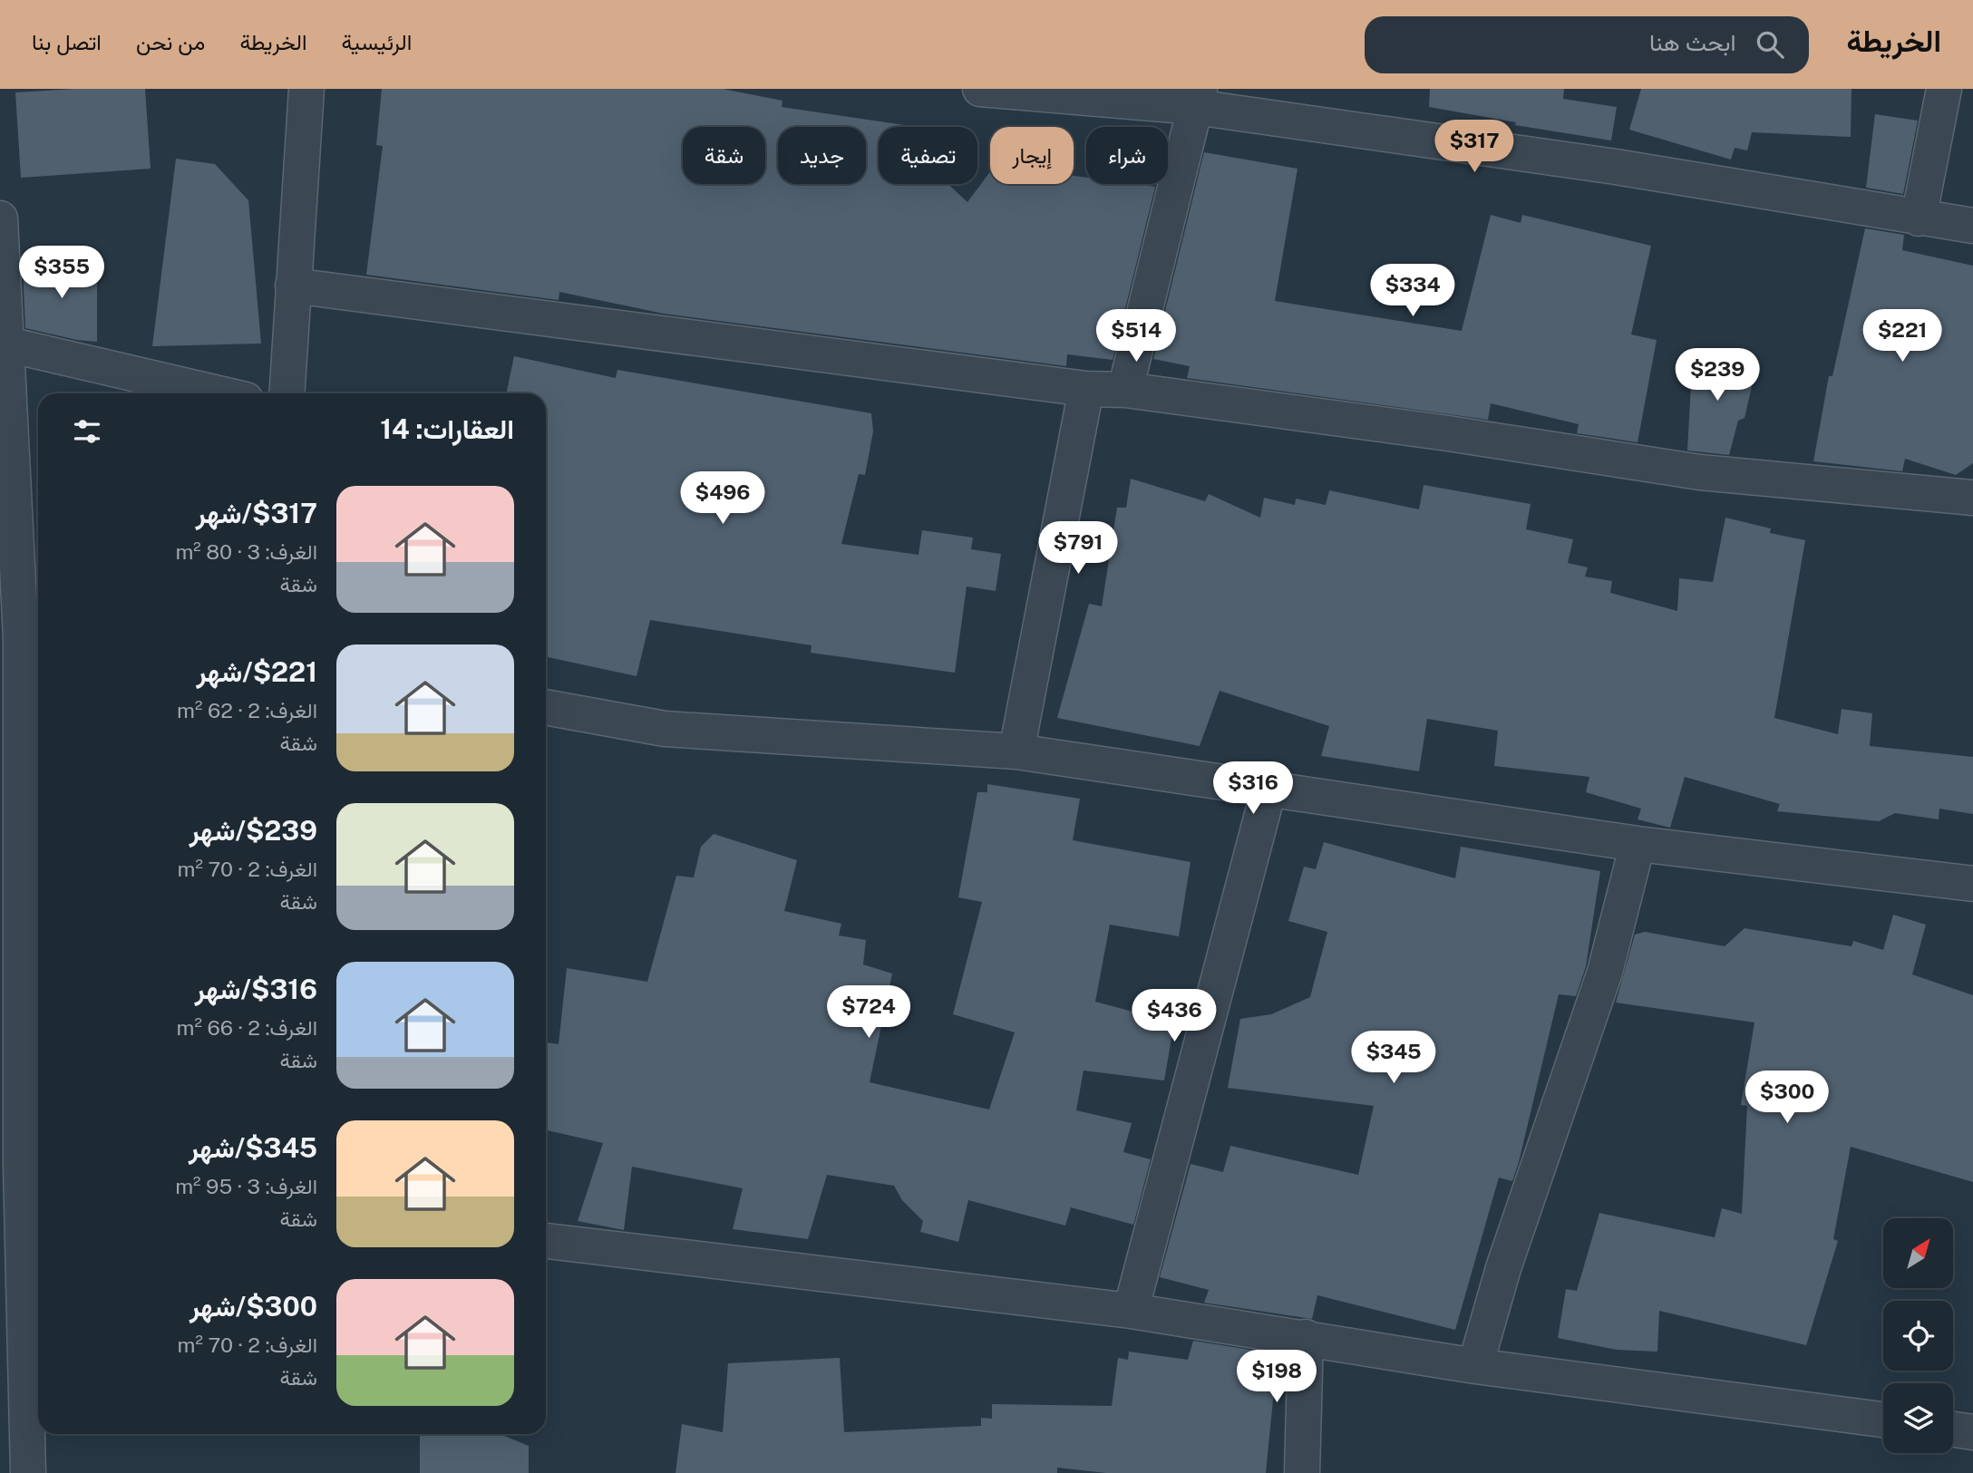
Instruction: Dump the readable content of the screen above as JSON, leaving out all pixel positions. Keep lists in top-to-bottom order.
{
  "north": "top right",
  "page": {
    "header": "الخريطة",
    "search": "ابحث هنا",
    "nav": [
      "الرئيسية",
      "الخريطة",
      "من نحن",
      "اتصل بنا"
    ],
    "price": [
      "$317",
      "$355",
      "$334",
      "$514",
      "$221",
      "$239",
      "$496",
      "$791",
      "$316",
      "$724",
      "$436",
      "$345",
      "$300",
      "$198"
    ],
    "chip": [
      "شراء",
      "إيجار",
      "تصفية",
      "جديد",
      "شقة"
    ],
    "heading": "العقارات: 14",
    "list": [
      {
        "name": "$317/شهر",
        "note": "الغرف: 3 · 80 m² · شقة"
      },
      {
        "name": "$221/شهر",
        "note": "الغرف: 2 · 62 m² · شقة"
      },
      {
        "name": "$239/شهر",
        "note": "الغرف: 2 · 70 m² · شقة"
      },
      {
        "name": "$316/شهر",
        "note": "الغرف: 2 · 66 m² · شقة"
      },
      {
        "name": "$345/شهر",
        "note": "الغرف: 3 · 95 m² · شقة"
      },
      {
        "name": "$300/شهر",
        "note": "الغرف: 2 · 70 m² · شقة"
      }
    ]
  }
}
